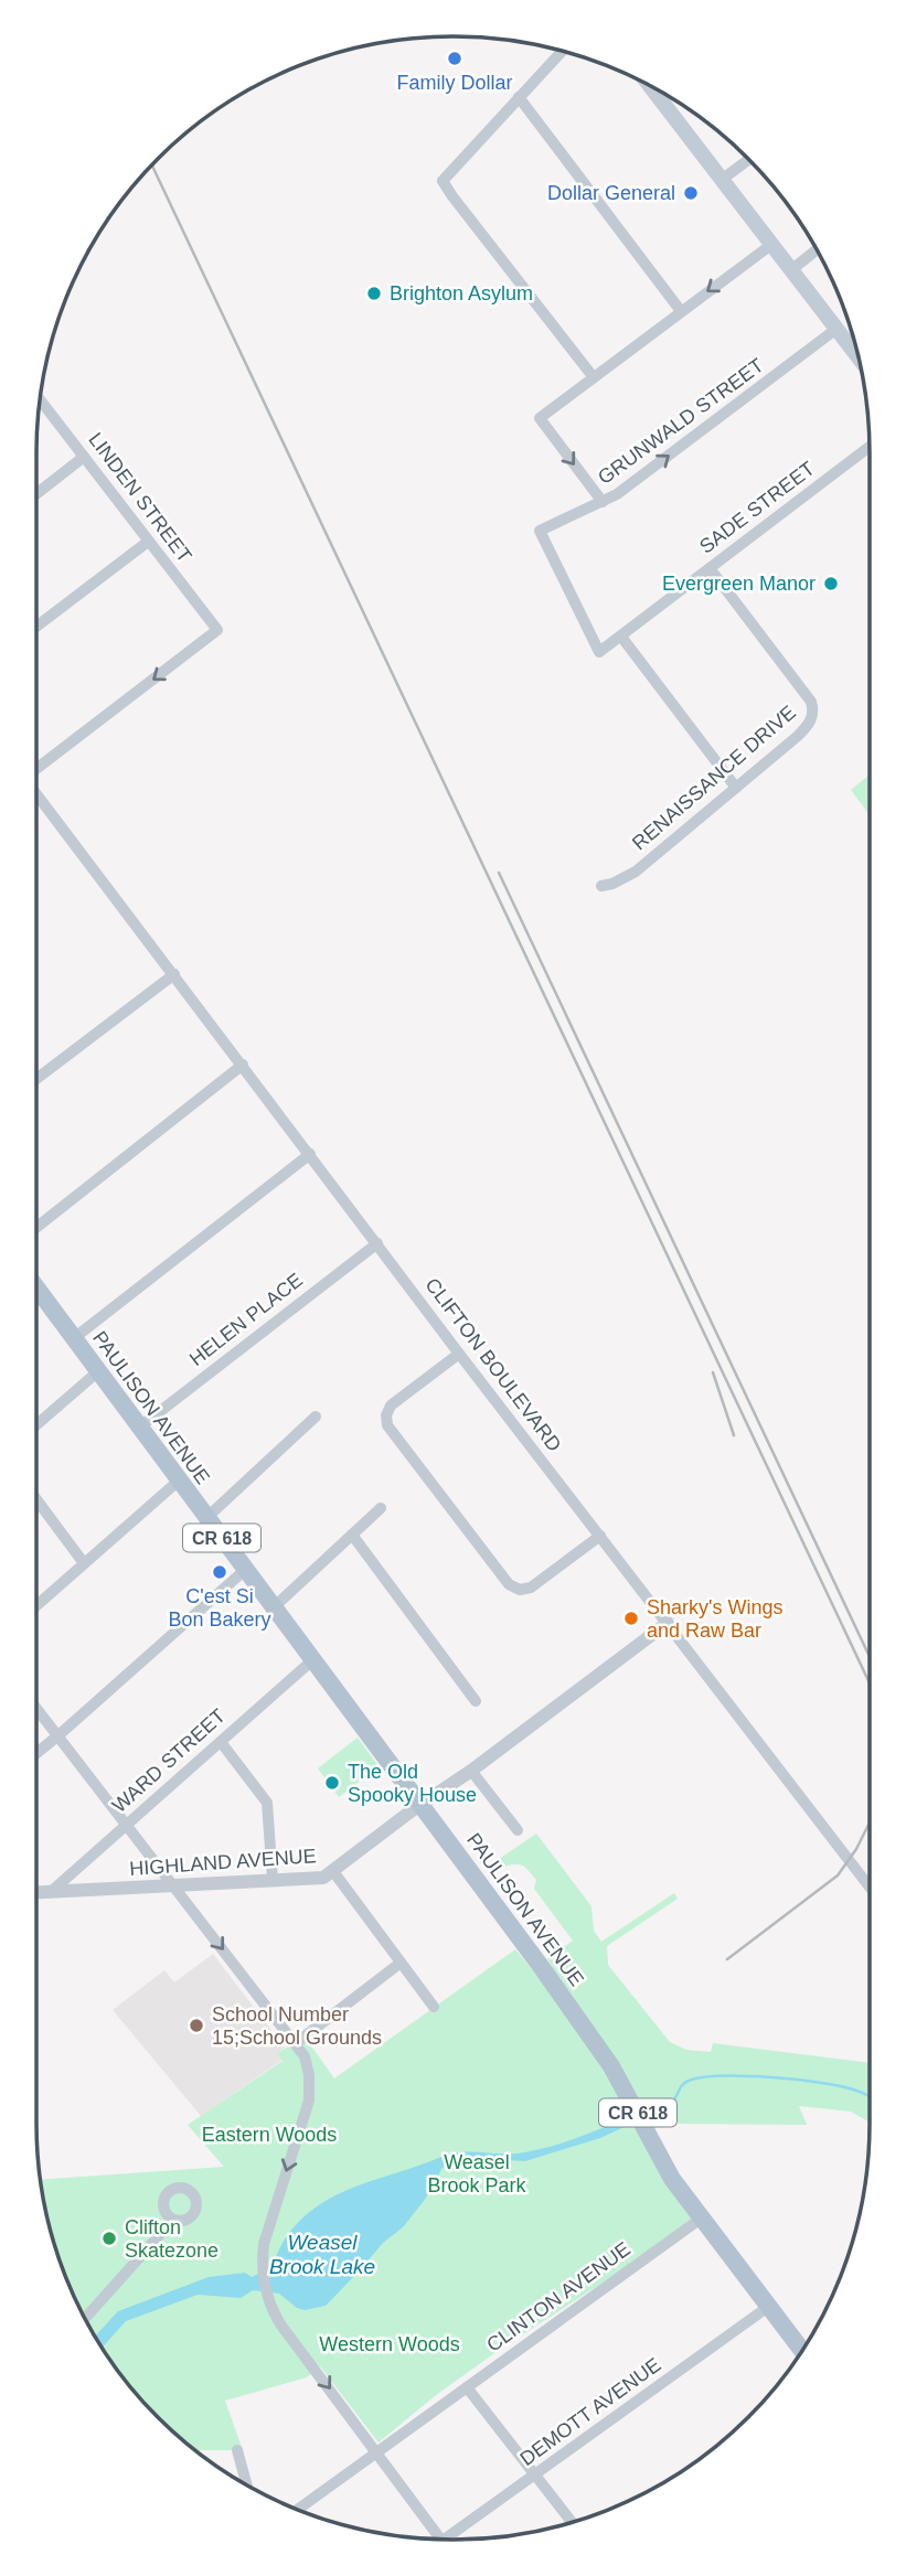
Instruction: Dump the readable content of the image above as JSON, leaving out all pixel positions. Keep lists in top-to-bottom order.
{
  "streets": {
    "main road": ["PAULISON AVENUE", "CR 618"],
    "street": [
      "GRUNWALD STREET",
      "LINDEN STREET",
      "SADE STREET",
      "RENAISSANCE DRIVE",
      "HELEN PLACE",
      "CLIFTON BOULEVARD",
      "WARD STREET",
      "HIGHLAND AVENUE",
      "CLINTON AVENUE",
      "DEMOTT AVENUE"
    ]
  },
  "crossings": [
    ["GRUNWALD STREET", "SADE STREET"],
    ["SADE STREET", "RENAISSANCE DRIVE"],
    ["HELEN PLACE", "CLIFTON BOULEVARD"],
    ["HELEN PLACE", "PAULISON AVENUE"],
    ["CLIFTON BOULEVARD", "HIGHLAND AVENUE"],
    ["PAULISON AVENUE", "WARD STREET"],
    ["PAULISON AVENUE", "HIGHLAND AVENUE"],
    ["PAULISON AVENUE", "CLINTON AVENUE"],
    ["PAULISON AVENUE", "DEMOTT AVENUE"],
    ["WARD STREET", "HIGHLAND AVENUE"]
  ],
  "one_way": ["GRUNWALD STREET"],
  "water": ["Weasel Brook Lake"],
  "parks": ["Eastern Woods", "Weasel Brook Park", "Western Woods"],
  "places": [
    "Family Dollar",
    "Dollar General",
    "Brighton Asylum",
    "Evergreen Manor",
    "C'est Si Bon Bakery",
    "Sharky's Wings and Raw Bar",
    "The Old Spooky House",
    "School Number 15;School Grounds",
    "Clifton Skatezone"
  ]
}
